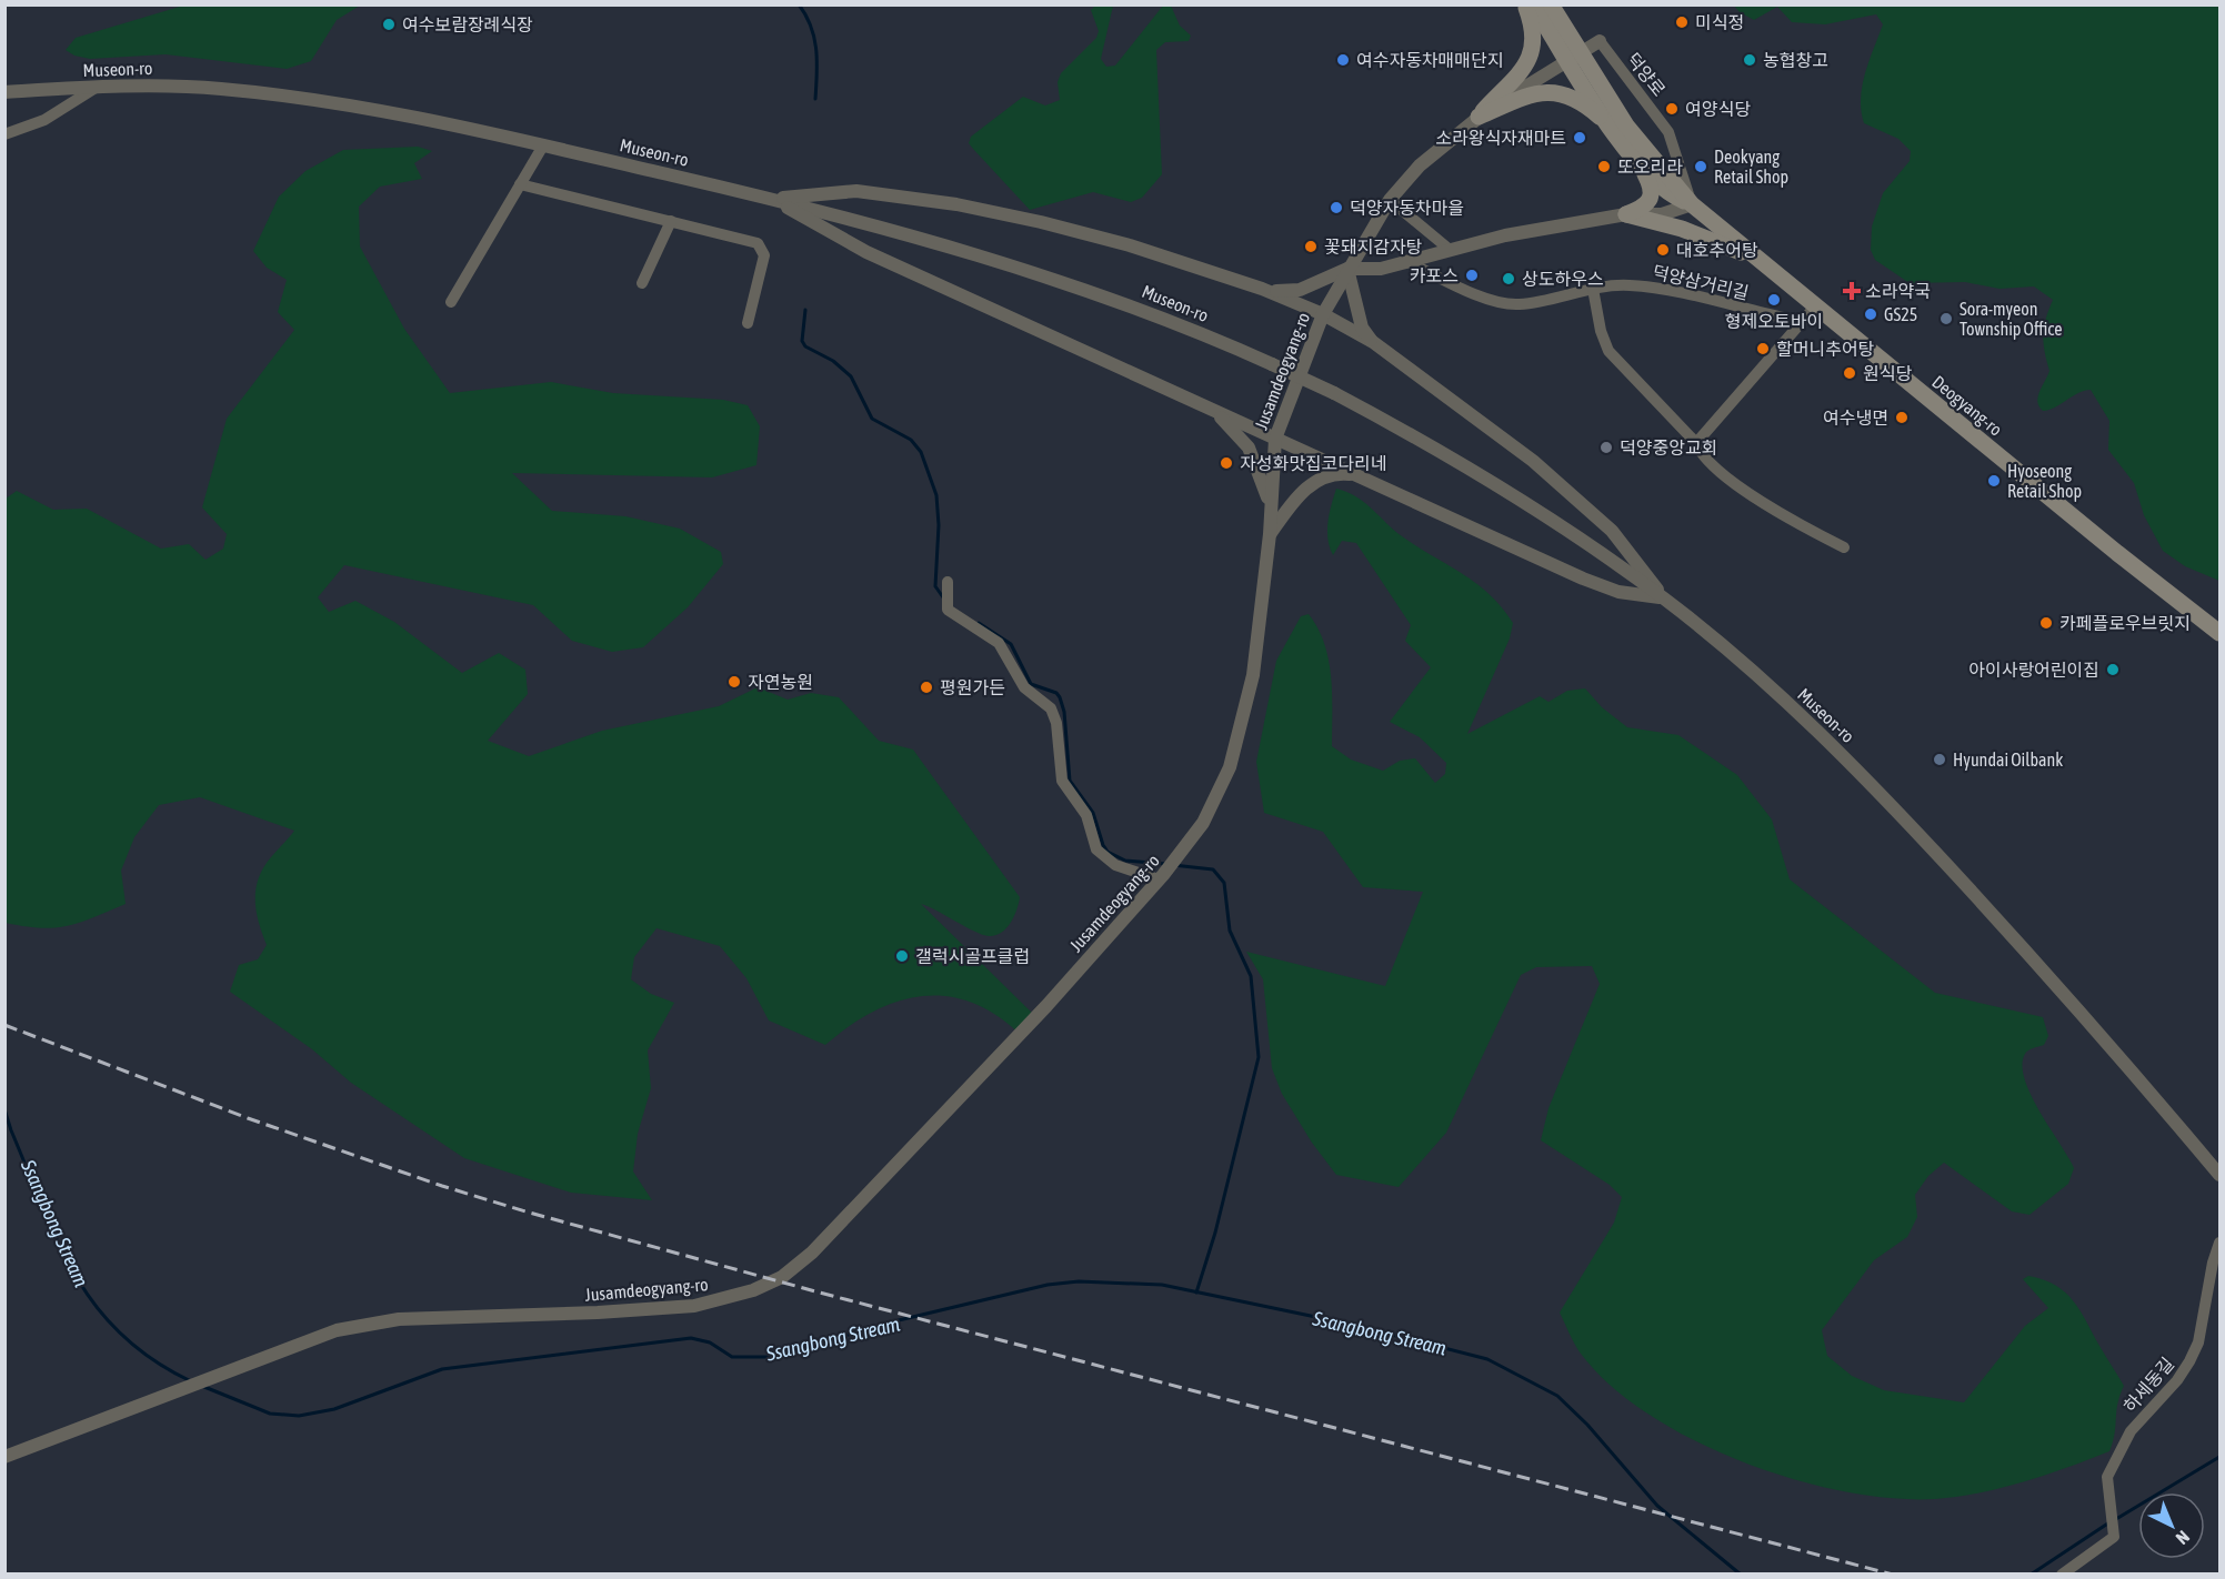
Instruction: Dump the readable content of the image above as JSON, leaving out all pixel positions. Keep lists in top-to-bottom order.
{
  "streets": {
    "main road": ["Deogyang-ro"],
    "street": [
      "Museon-ro",
      "덕양로",
      "덕양삼거리길",
      "Jusamdeogyang-ro",
      "하세동길"
    ]
  },
  "crossings": [
    ["덕양로", "Jusamdeogyang-ro"],
    ["덕양로", "Deogyang-ro"],
    ["Jusamdeogyang-ro", "Deogyang-ro"]
  ],
  "water": ["Ssangbong Stream"],
  "places": {
    "other": [
      "미식정",
      "여수보람장례식장",
      "여수자동차매매단지",
      "농협창고",
      "여양식당",
      "소라왕식자재마트",
      "또오리라",
      "Deokyang Retail Shop",
      "덕양자동차마을",
      "꽃돼지감자탕",
      "대호추어탕",
      "카포스",
      "상도하우스",
      "형제오토바이",
      "GS25",
      "Sora-myeon Township Office",
      "할머니추어탕",
      "원식당",
      "여수냉면",
      "덕양중앙교회",
      "자성화맛집코다리네",
      "Hyoseong Retail Shop",
      "카페플로우브릿지",
      "아이사랑어린이집",
      "자연농원",
      "평원가든",
      "Hyundai Oilbank",
      "갤럭시골프클럽"
    ],
    "health": ["소라약국"]
  },
  "north": "bottom right"
}
